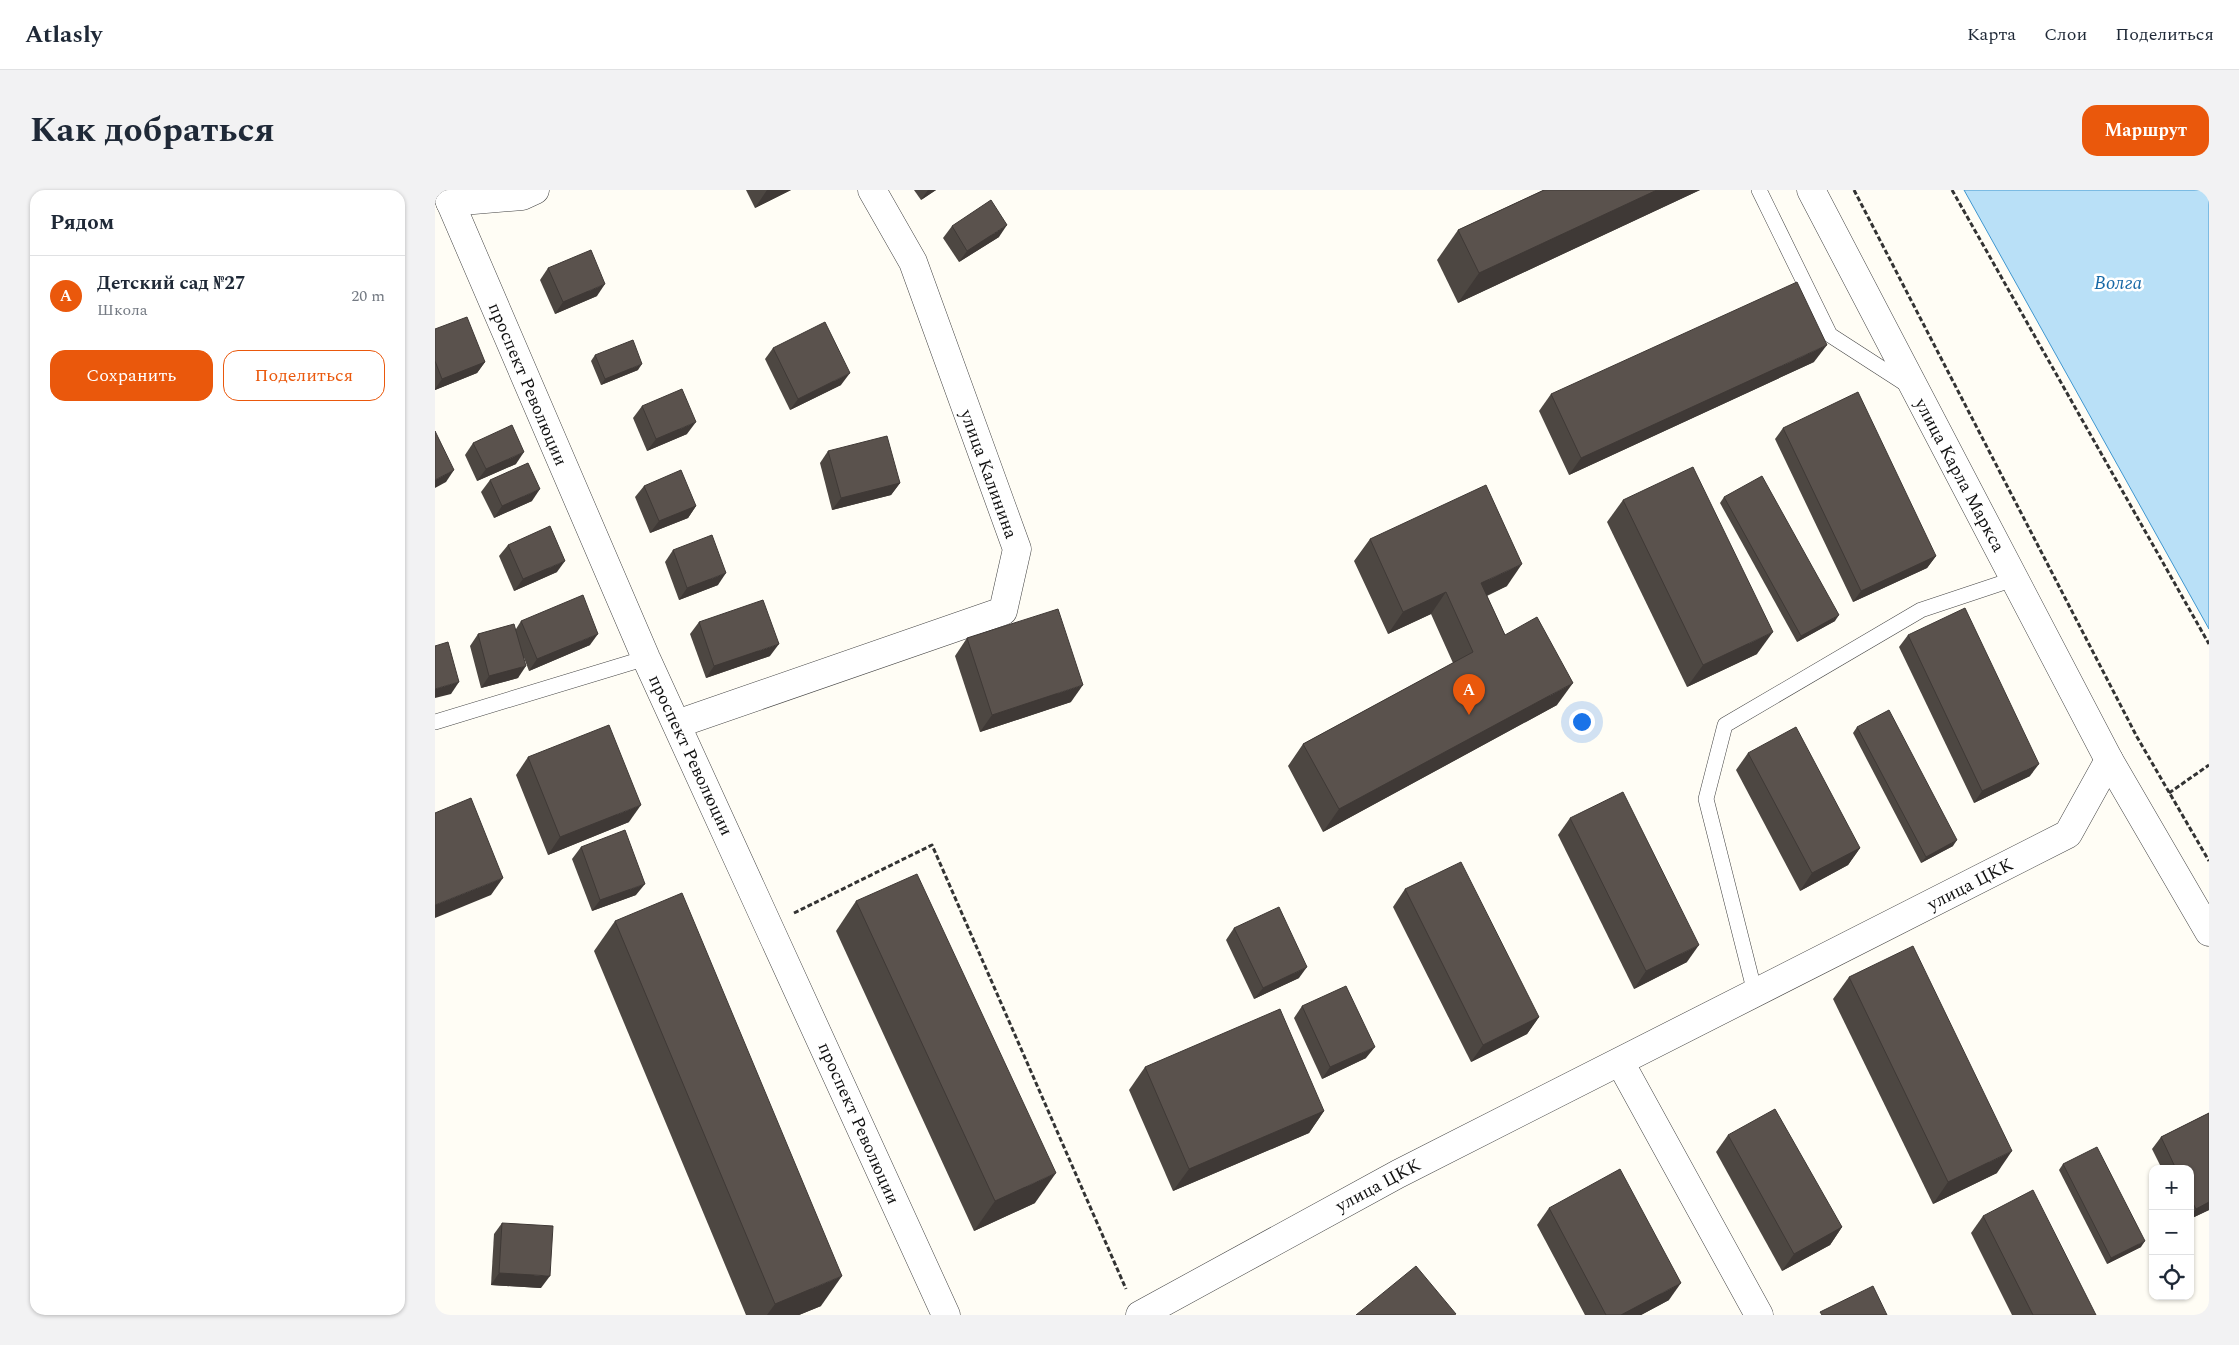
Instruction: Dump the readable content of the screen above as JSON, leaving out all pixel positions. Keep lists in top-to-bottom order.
{
  "streets": {
    "street": [
      "проспект Революции",
      "улица Калинина",
      "улица Карла Маркса",
      "улица ЦКК"
    ]
  },
  "crossings": [
    ["проспект Революции", "улица Калинина"],
    ["улица Карла Маркса", "улица ЦКК"]
  ],
  "water": ["Волга"],
  "page": {
    "header": "Atlasly",
    "nav": ["Карта", "Слои", "Поделиться"],
    "title": "Как добраться",
    "buttons": [
      "Маршрут",
      ["Сохранить", "Поделиться"]
    ],
    "heading": "Рядом",
    "list": [
      {
        "mark": "A",
        "name": "Детский сад №27",
        "note": "Школа",
        "value": "20 m"
      }
    ],
    "pins": "A",
    "map_buttons": ["+", "−"]
  }
}
